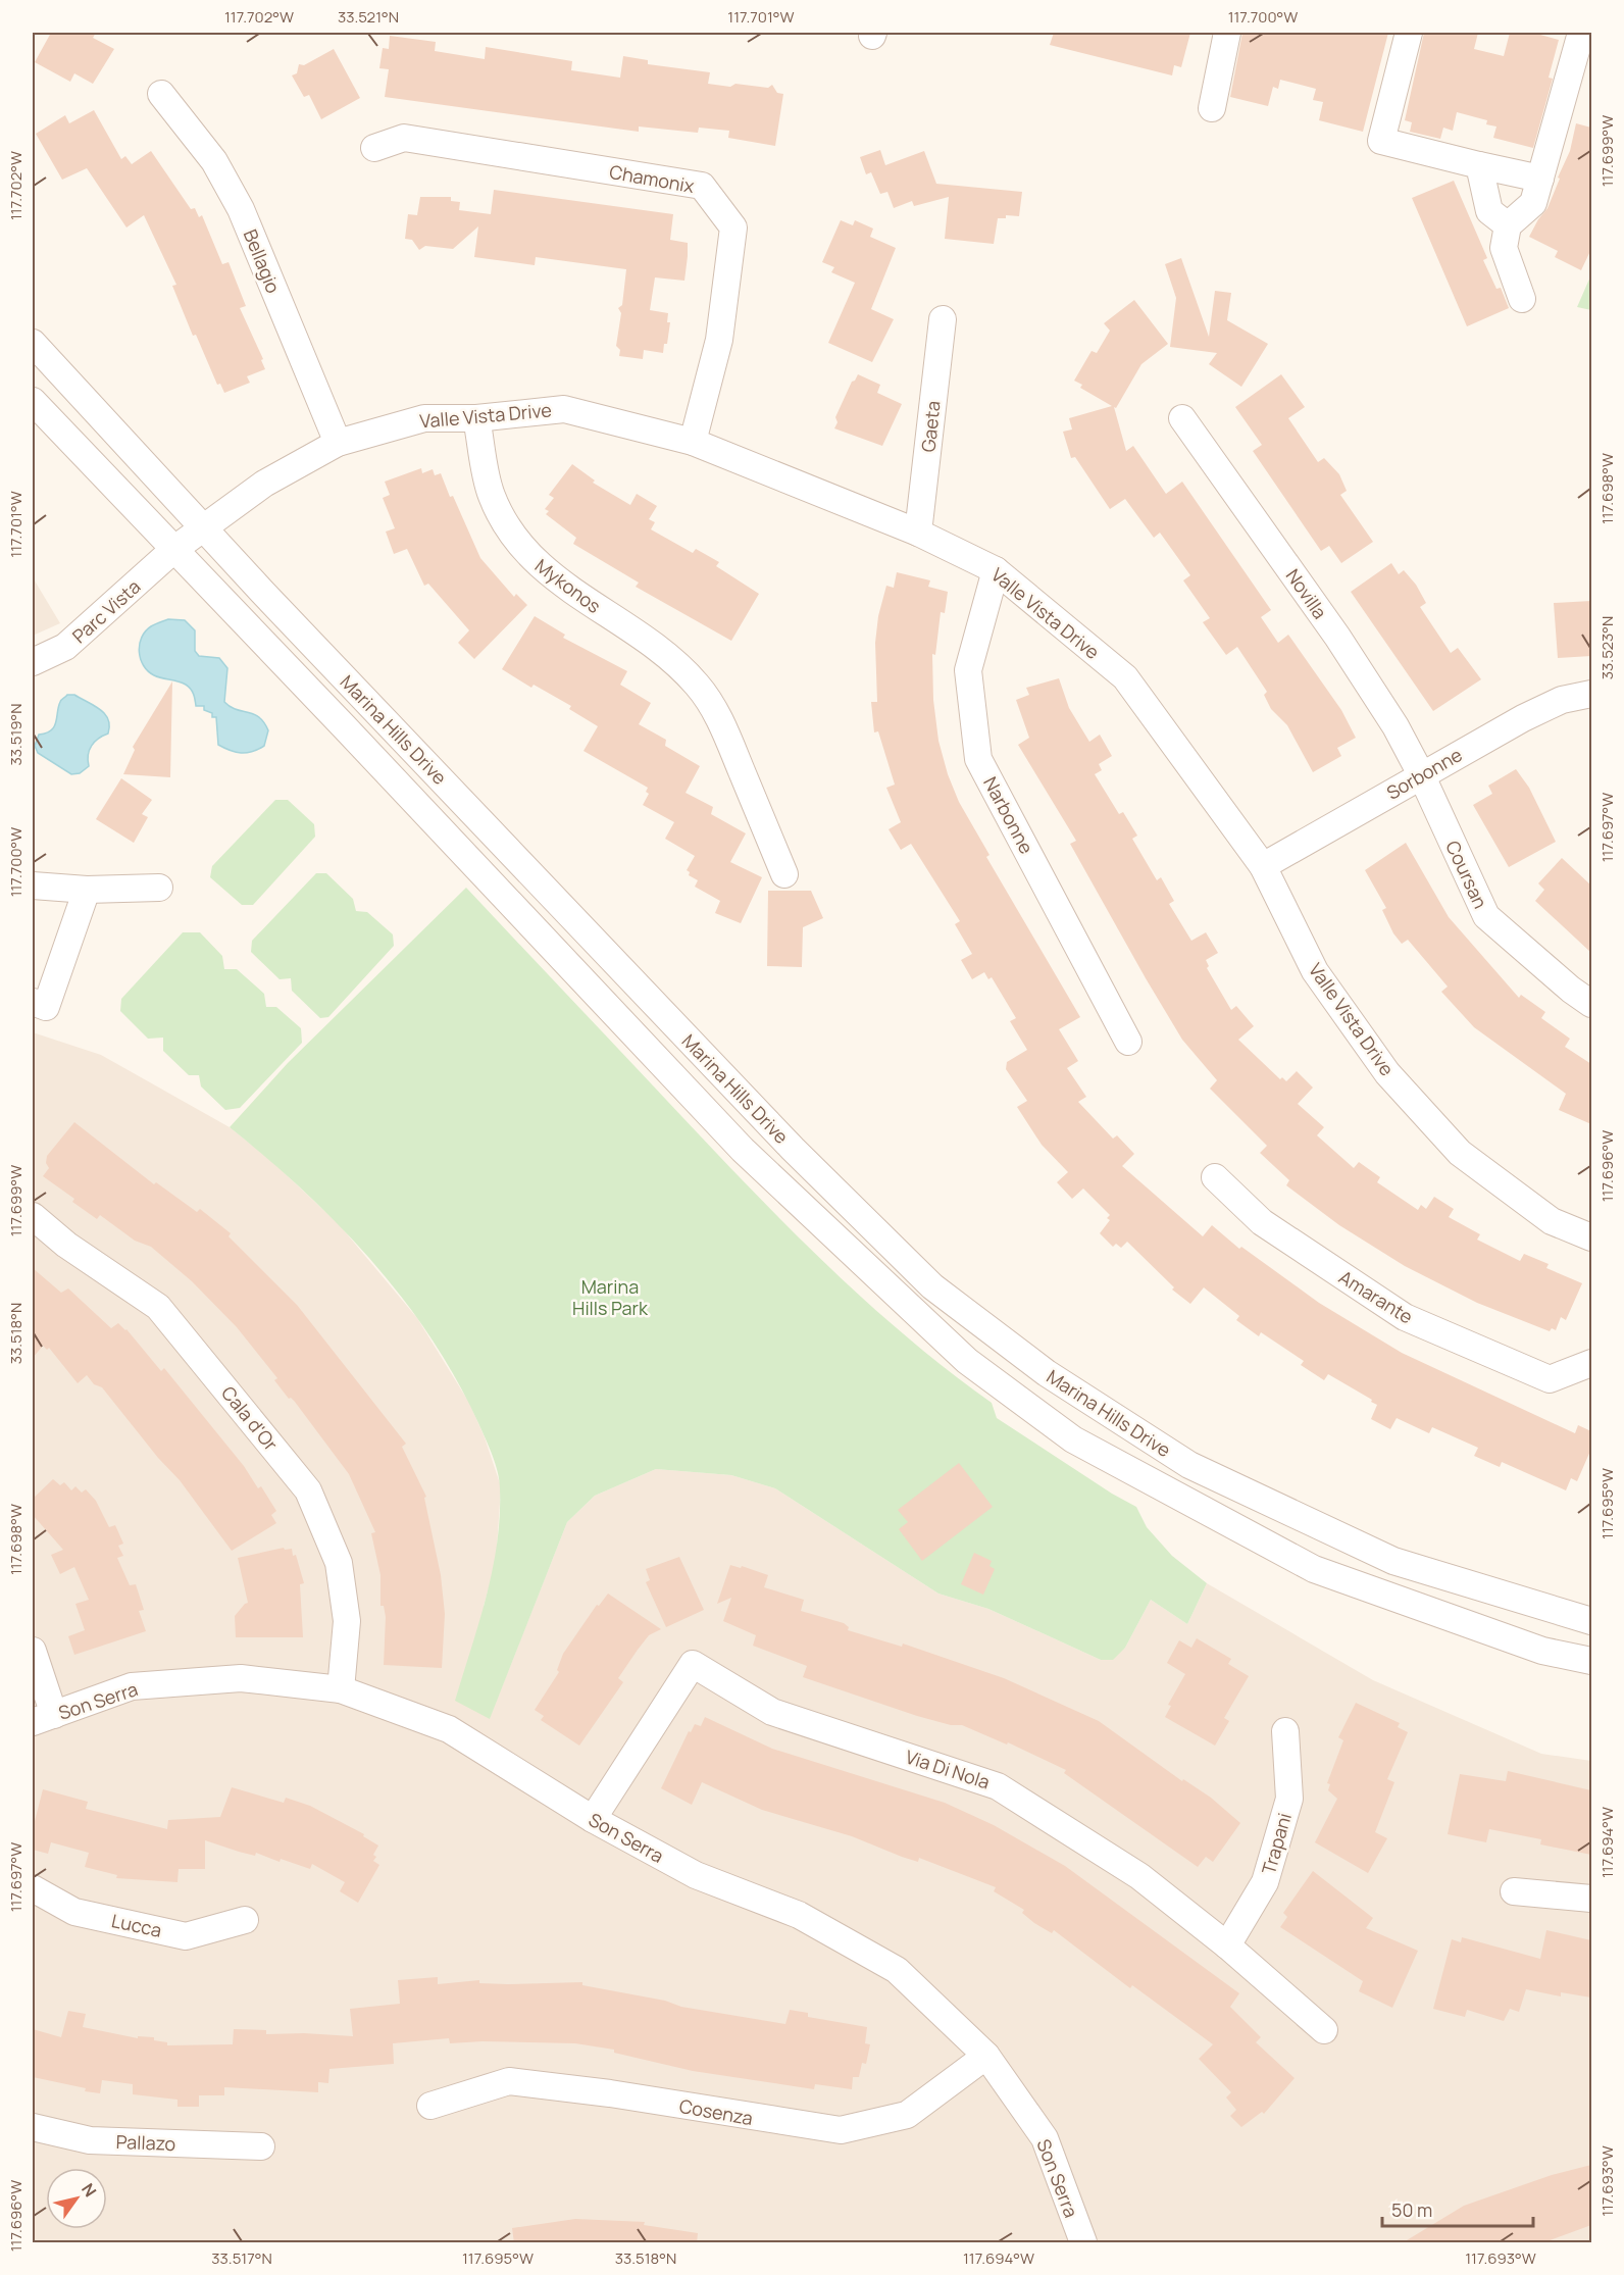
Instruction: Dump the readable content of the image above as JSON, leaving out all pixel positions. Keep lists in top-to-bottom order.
{
  "streets": {
    "street": [
      "Chamonix",
      "Bellagio",
      "Valle Vista Drive",
      "Gaeta",
      "Mykonos",
      "Novilla",
      "Parc Vista",
      "Marina Hills Drive",
      "Sorbonne",
      "Narbonne",
      "Coursan",
      "Amarante",
      "Cala d'Or",
      "Son Serra",
      "Via Di Nola",
      "Trapani",
      "Lucca",
      "Cosenza",
      "Pallazo"
    ]
  },
  "crossings": [
    ["Chamonix", "Valle Vista Drive"],
    ["Bellagio", "Valle Vista Drive"],
    ["Valle Vista Drive", "Gaeta"],
    ["Valle Vista Drive", "Mykonos"],
    ["Valle Vista Drive", "Parc Vista"],
    ["Valle Vista Drive", "Marina Hills Drive"],
    ["Valle Vista Drive", "Sorbonne"],
    ["Valle Vista Drive", "Narbonne"],
    ["Novilla", "Sorbonne"],
    ["Novilla", "Coursan"],
    ["Parc Vista", "Marina Hills Drive"],
    ["Sorbonne", "Coursan"],
    ["Cala d'Or", "Son Serra"],
    ["Son Serra", "Via Di Nola"],
    ["Son Serra", "Cosenza"],
    ["Via Di Nola", "Trapani"]
  ],
  "parks": ["Marina Hills Park"],
  "scale_bar": "50 m",
  "north": "top right",
  "coordinates": [
    "117.702°W",
    "33.521°N",
    "117.701°W",
    "117.700°W",
    "117.699°W",
    "117.698°W",
    "33.523°N",
    "33.519°N",
    "117.697°W",
    "117.696°W",
    "33.518°N",
    "117.695°W",
    "117.694°W",
    "117.693°W",
    "33.517°N"
  ]
}
